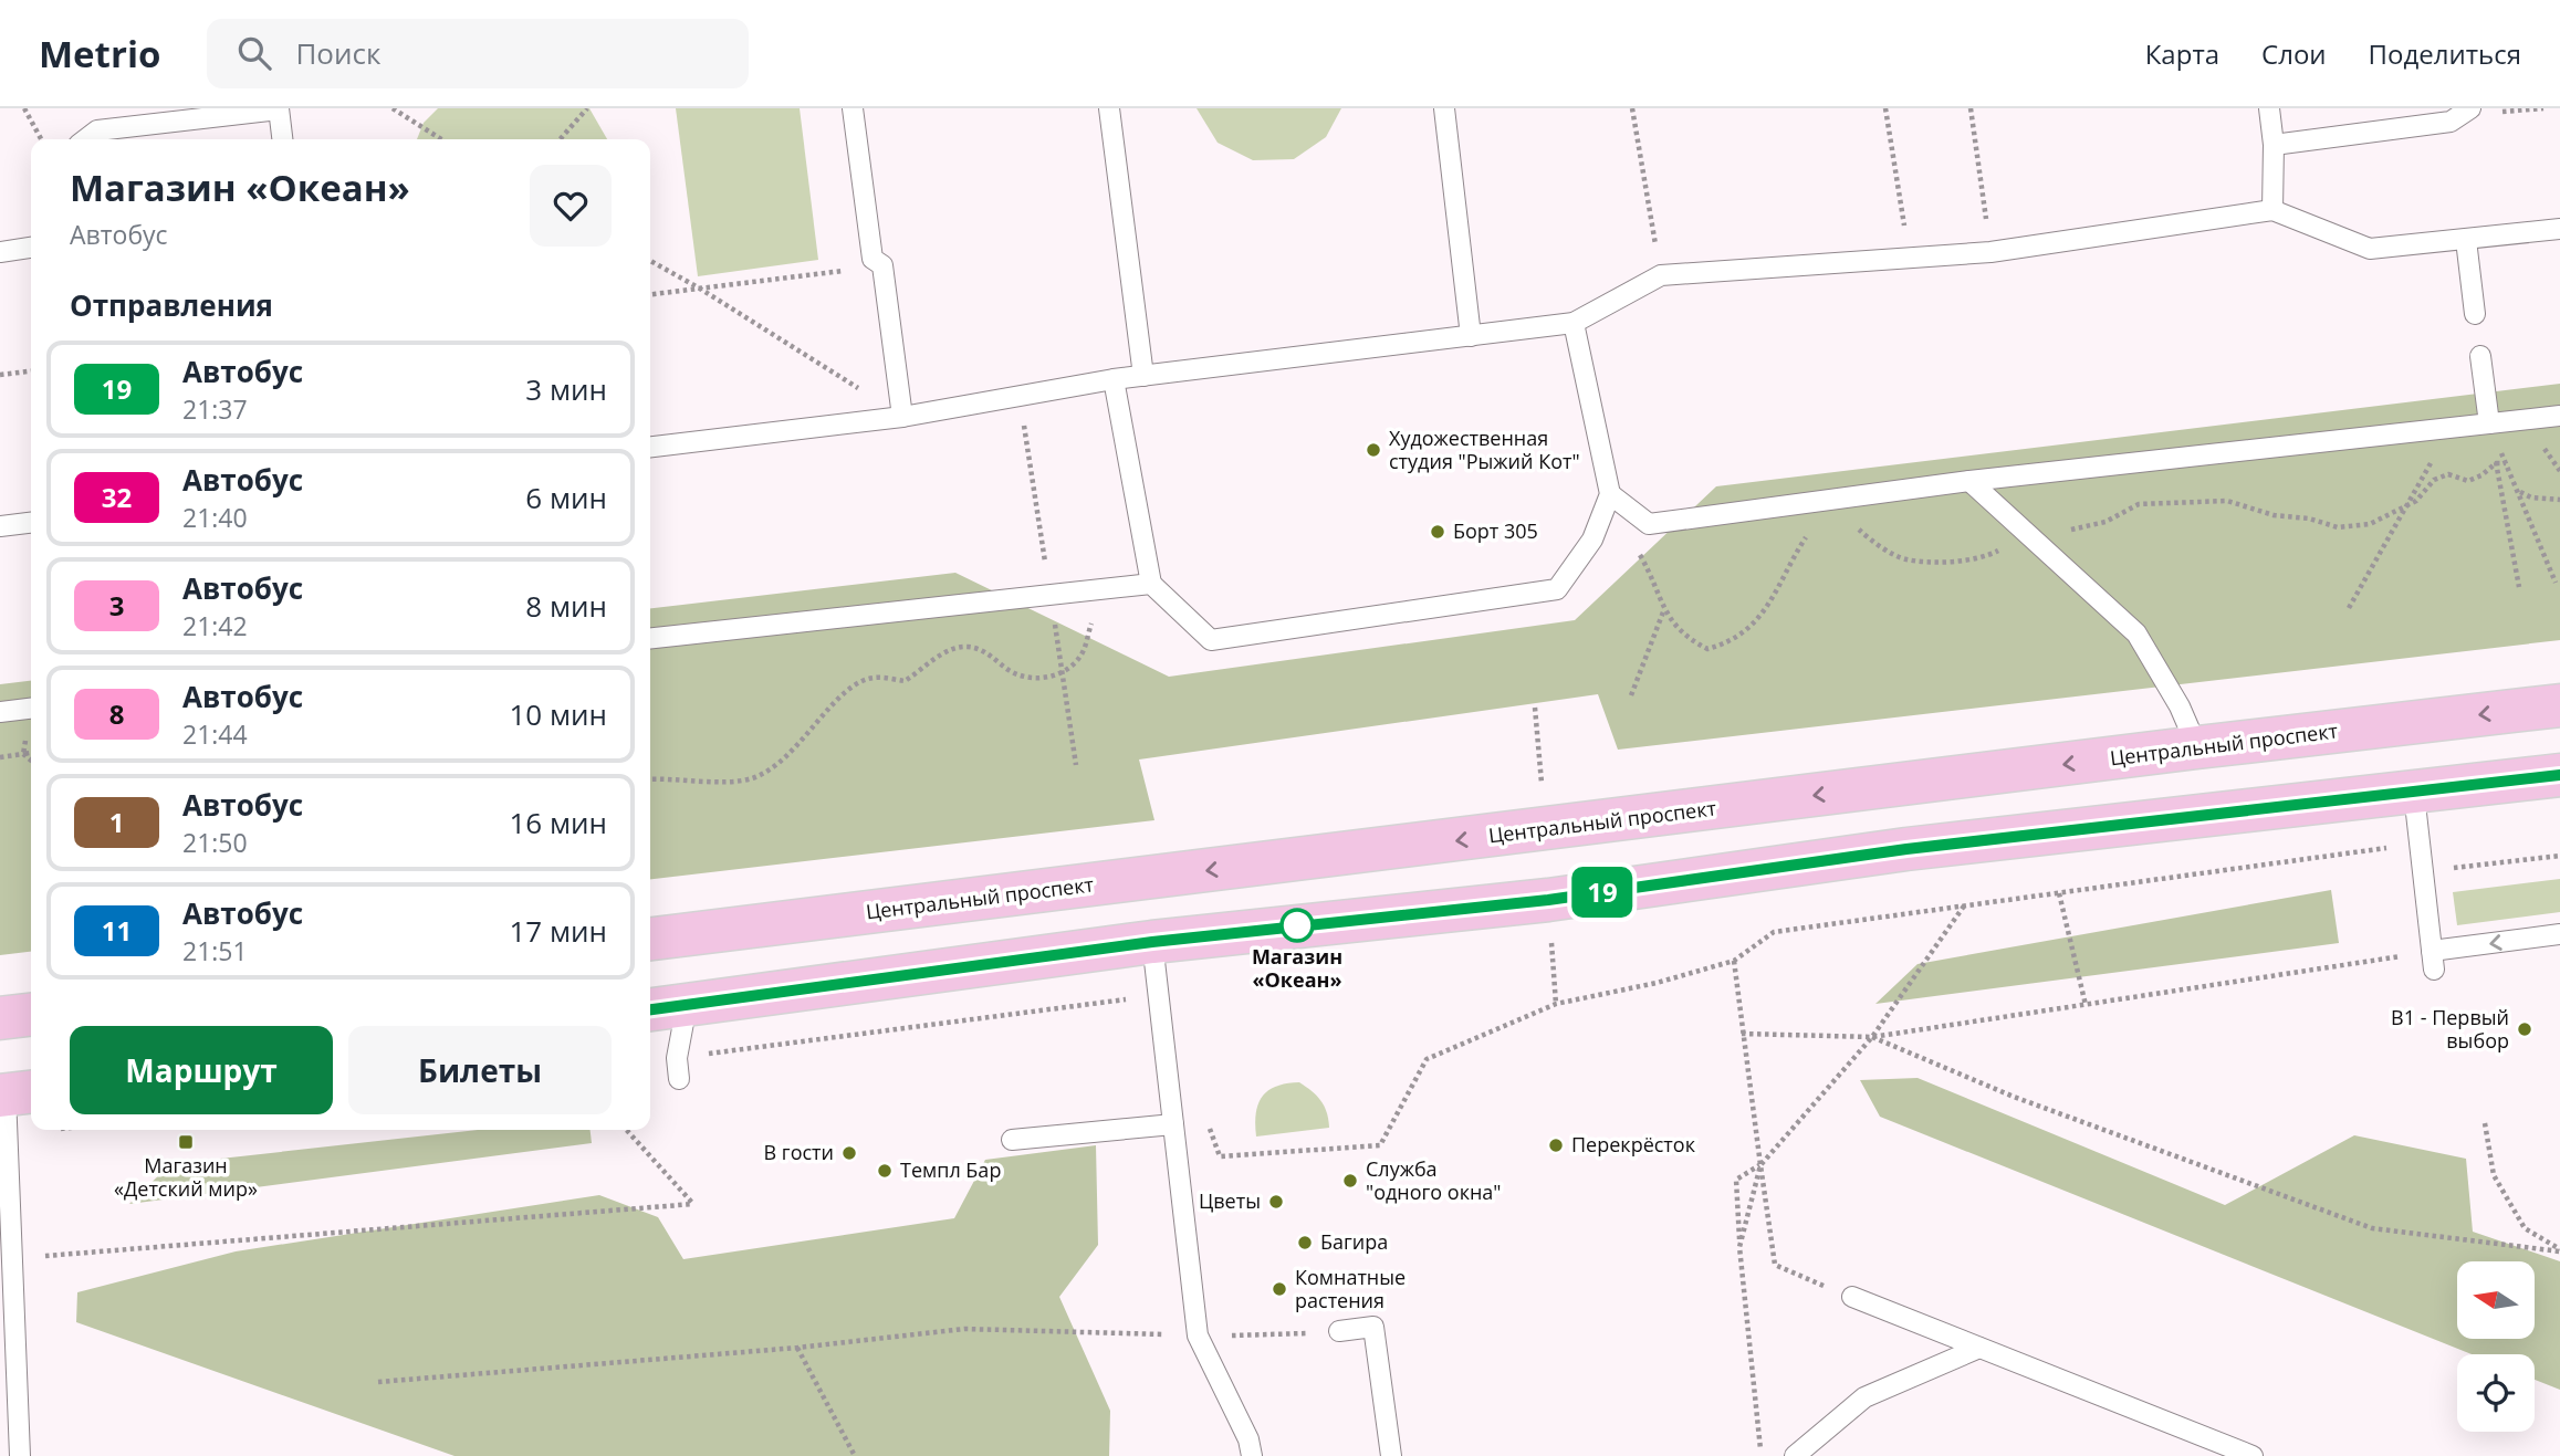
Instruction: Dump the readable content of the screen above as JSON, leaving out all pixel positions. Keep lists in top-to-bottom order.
{
  "streets": {
    "main road": ["Центральный проспект"]
  },
  "places": {
    "other": [
      "Художественная студия \"Рыжий Кот\"",
      "Борт 305",
      "Магазин «Океан»",
      "В1 - Первый выбор",
      "Перекрёсток",
      "В гости",
      "Темпл Бар",
      "Служба \"одного окна\"",
      "Цветы",
      "Багира",
      "Комнатные растения"
    ],
    "transit": ["Магазин «Детский мир»"]
  },
  "lines": ["bus line 19"],
  "north": "left",
  "page": {
    "header": "Metrio",
    "search": "Поиск",
    "nav": ["Карта", "Слои", "Поделиться"],
    "on_map": "19",
    "heading": [
      ["Магазин «Океан»", "Автобус"],
      "Отправления"
    ],
    "list": [
      {
        "mark": "19",
        "name": "Автобус",
        "note": "21:37",
        "value": "3 мин"
      },
      {
        "mark": "32",
        "name": "Автобус",
        "note": "21:40",
        "value": "6 мин"
      },
      {
        "mark": "3",
        "name": "Автобус",
        "note": "21:42",
        "value": "8 мин"
      },
      {
        "mark": "8",
        "name": "Автобус",
        "note": "21:44",
        "value": "10 мин"
      },
      {
        "mark": "1",
        "name": "Автобус",
        "note": "21:50",
        "value": "16 мин"
      },
      {
        "mark": "11",
        "name": "Автобус",
        "note": "21:51",
        "value": "17 мин"
      }
    ],
    "buttons": ["Маршрут", "Билеты"]
  }
}
